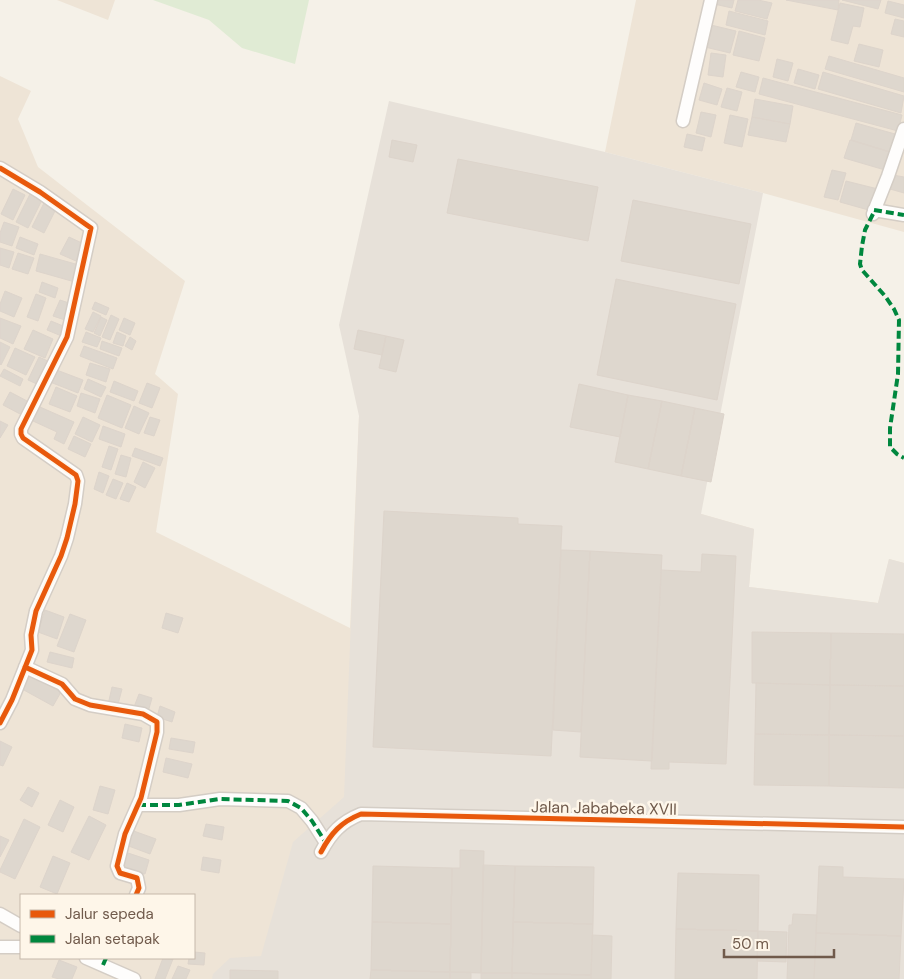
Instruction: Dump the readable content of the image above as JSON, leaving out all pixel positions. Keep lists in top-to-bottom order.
{
  "streets": {
    "street": ["Jalan Jababeka XVII"]
  },
  "legend": ["Jalur sepeda", "Jalan setapak"],
  "scale_bar": "50 m"
}
